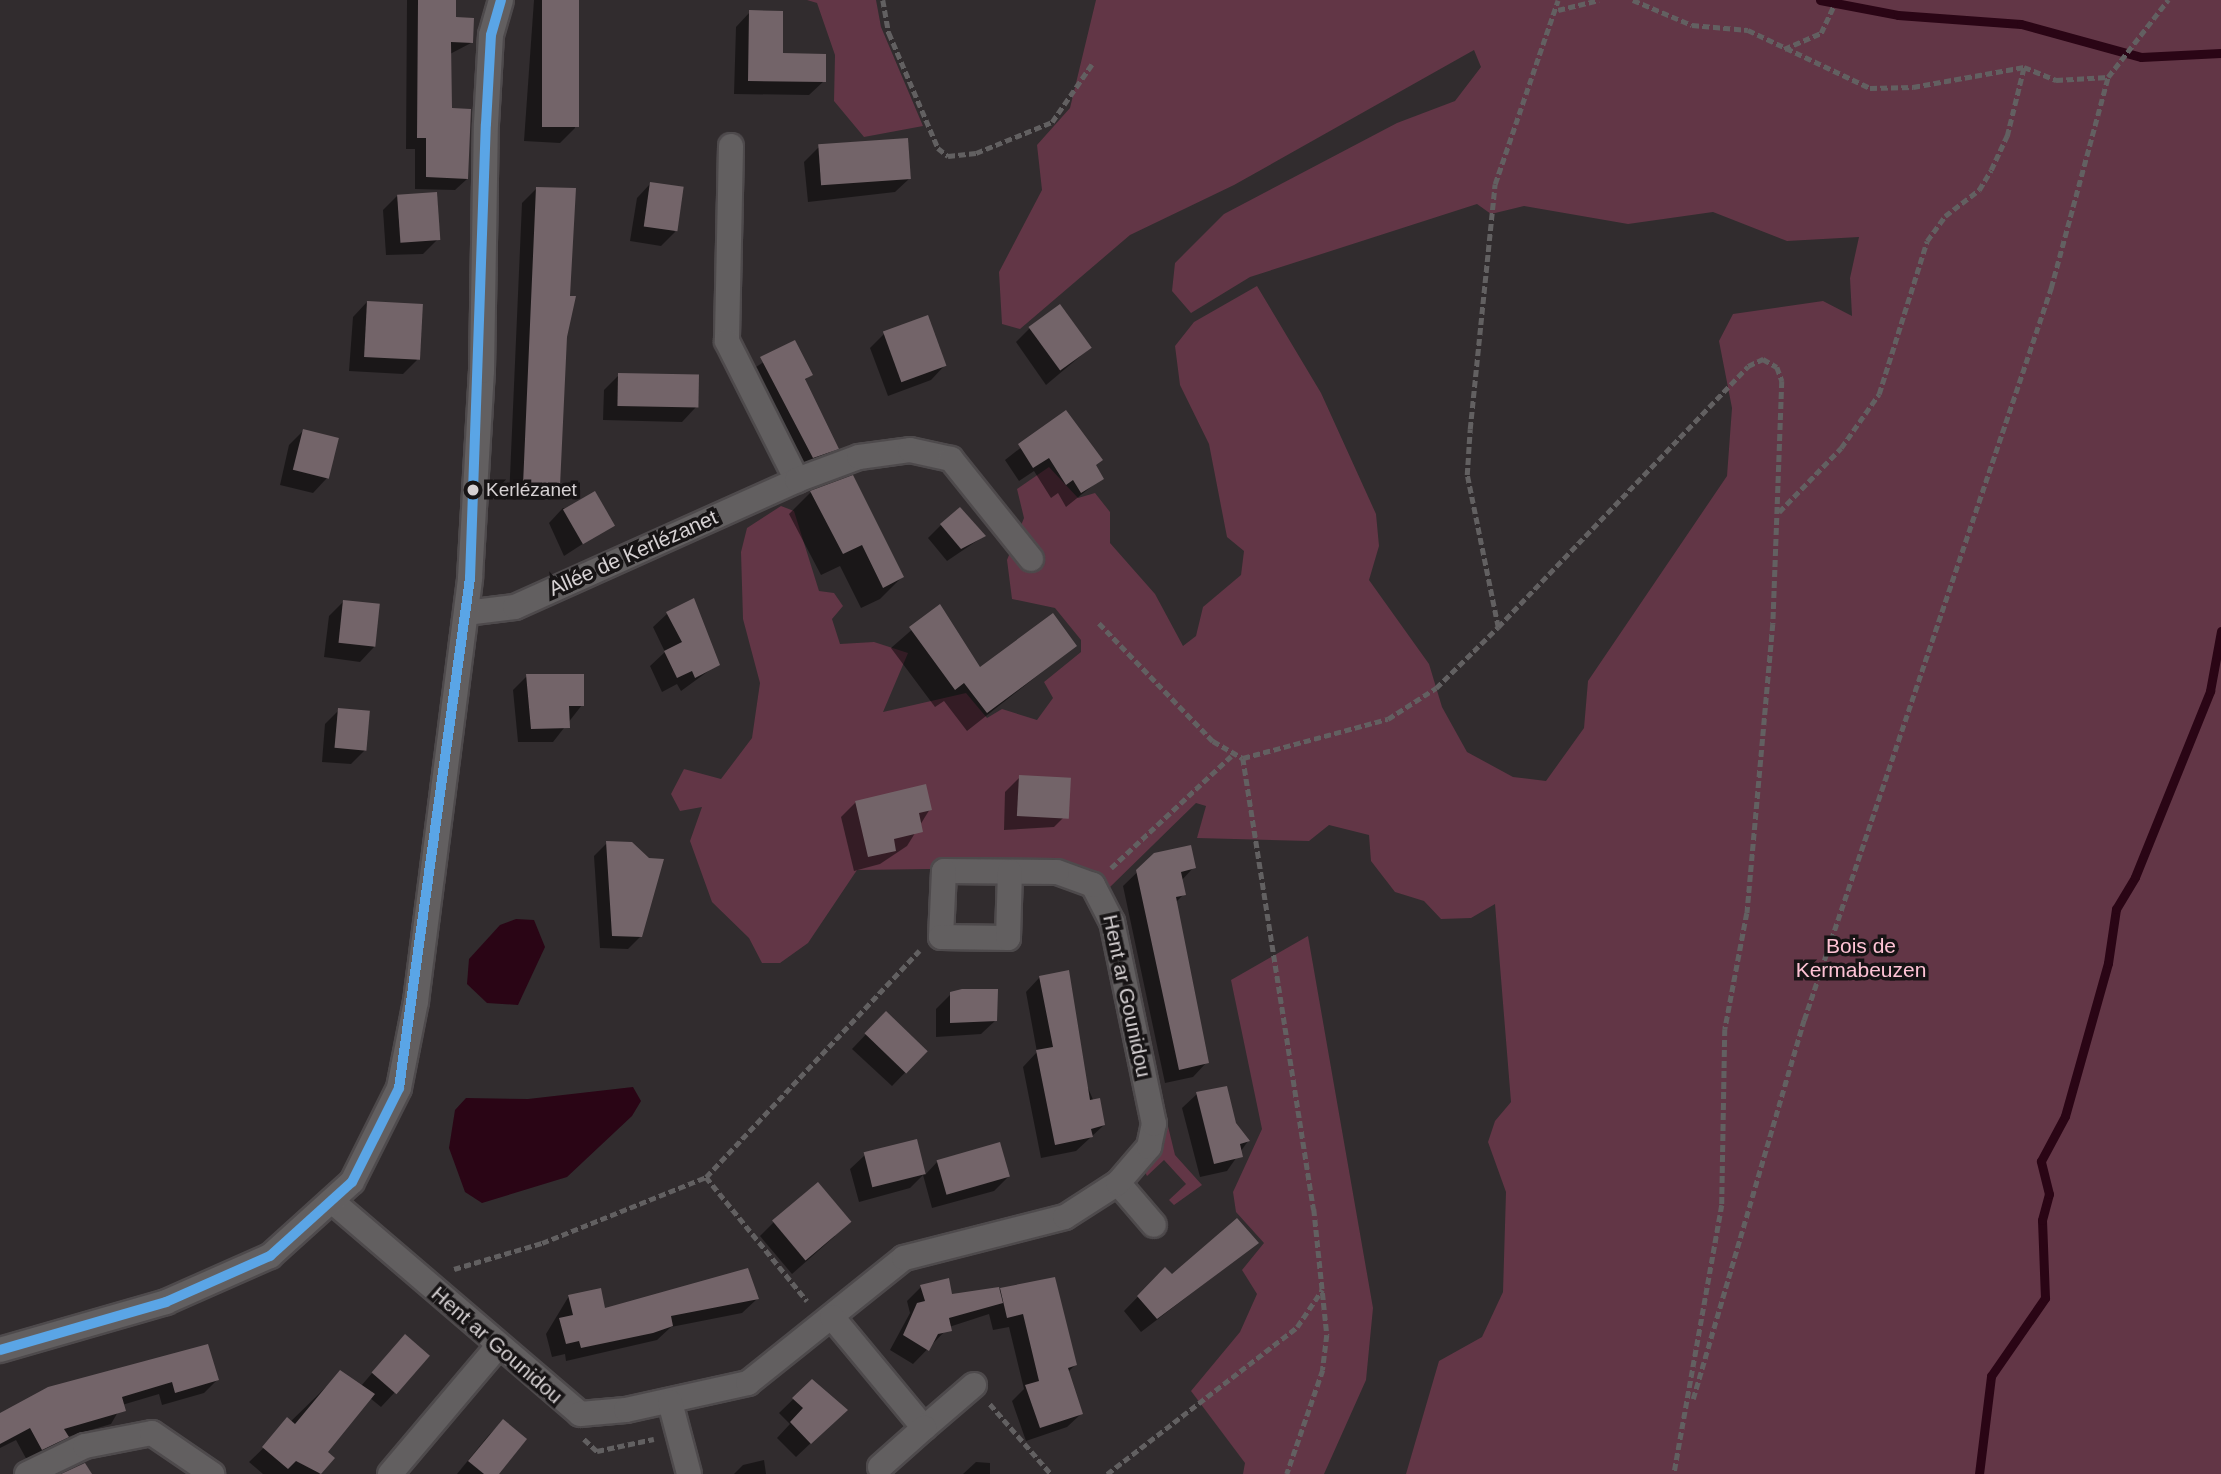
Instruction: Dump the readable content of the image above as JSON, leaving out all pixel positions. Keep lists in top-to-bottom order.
{
  "streets": {
    "street": ["Allée de Kerlézanet", "Hent ar Gounidou"]
  },
  "parks": ["Bois de Kermabeuzen"],
  "places": ["Kerlézanet"]
}
